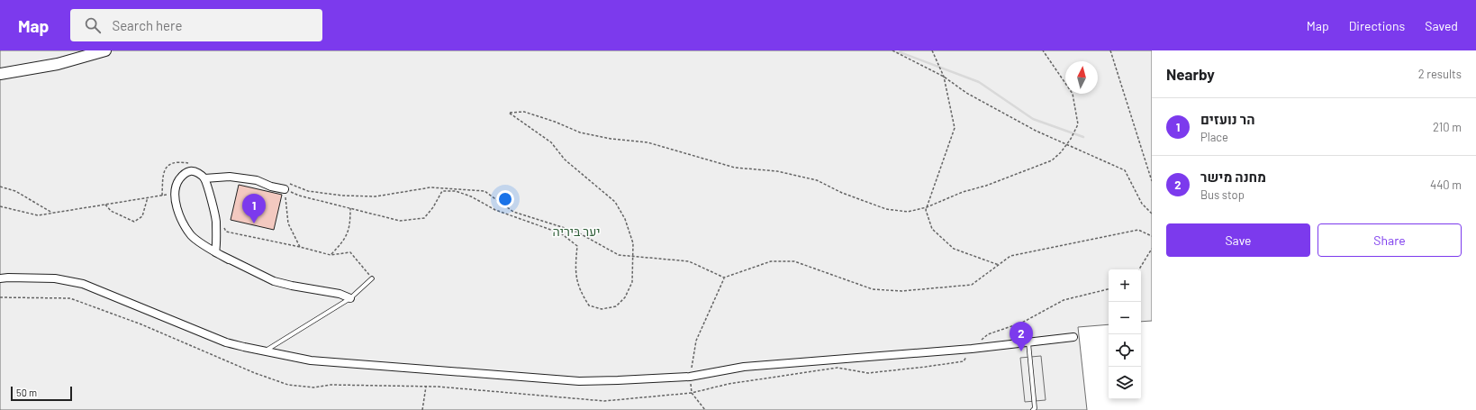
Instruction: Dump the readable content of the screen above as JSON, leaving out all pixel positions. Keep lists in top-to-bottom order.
{
  "parks": ["יער ביריה"],
  "scale_bar": "50 m",
  "north": "top",
  "page": {
    "header": "Map",
    "search": "Search here",
    "nav": ["Map", "Directions", "Saved"],
    "heading": ["Nearby", "2 results"],
    "list": [
      {
        "mark": "1",
        "name": "הר נועזים",
        "note": "Place",
        "value": "210 m"
      },
      {
        "mark": "2",
        "name": "מחנה מישר",
        "note": "Bus stop",
        "value": "440 m"
      }
    ],
    "pins": ["1", "2"],
    "buttons": ["Save", "Share"],
    "map_buttons": ["+", "−"],
    "scale": "50 m"
  }
}
